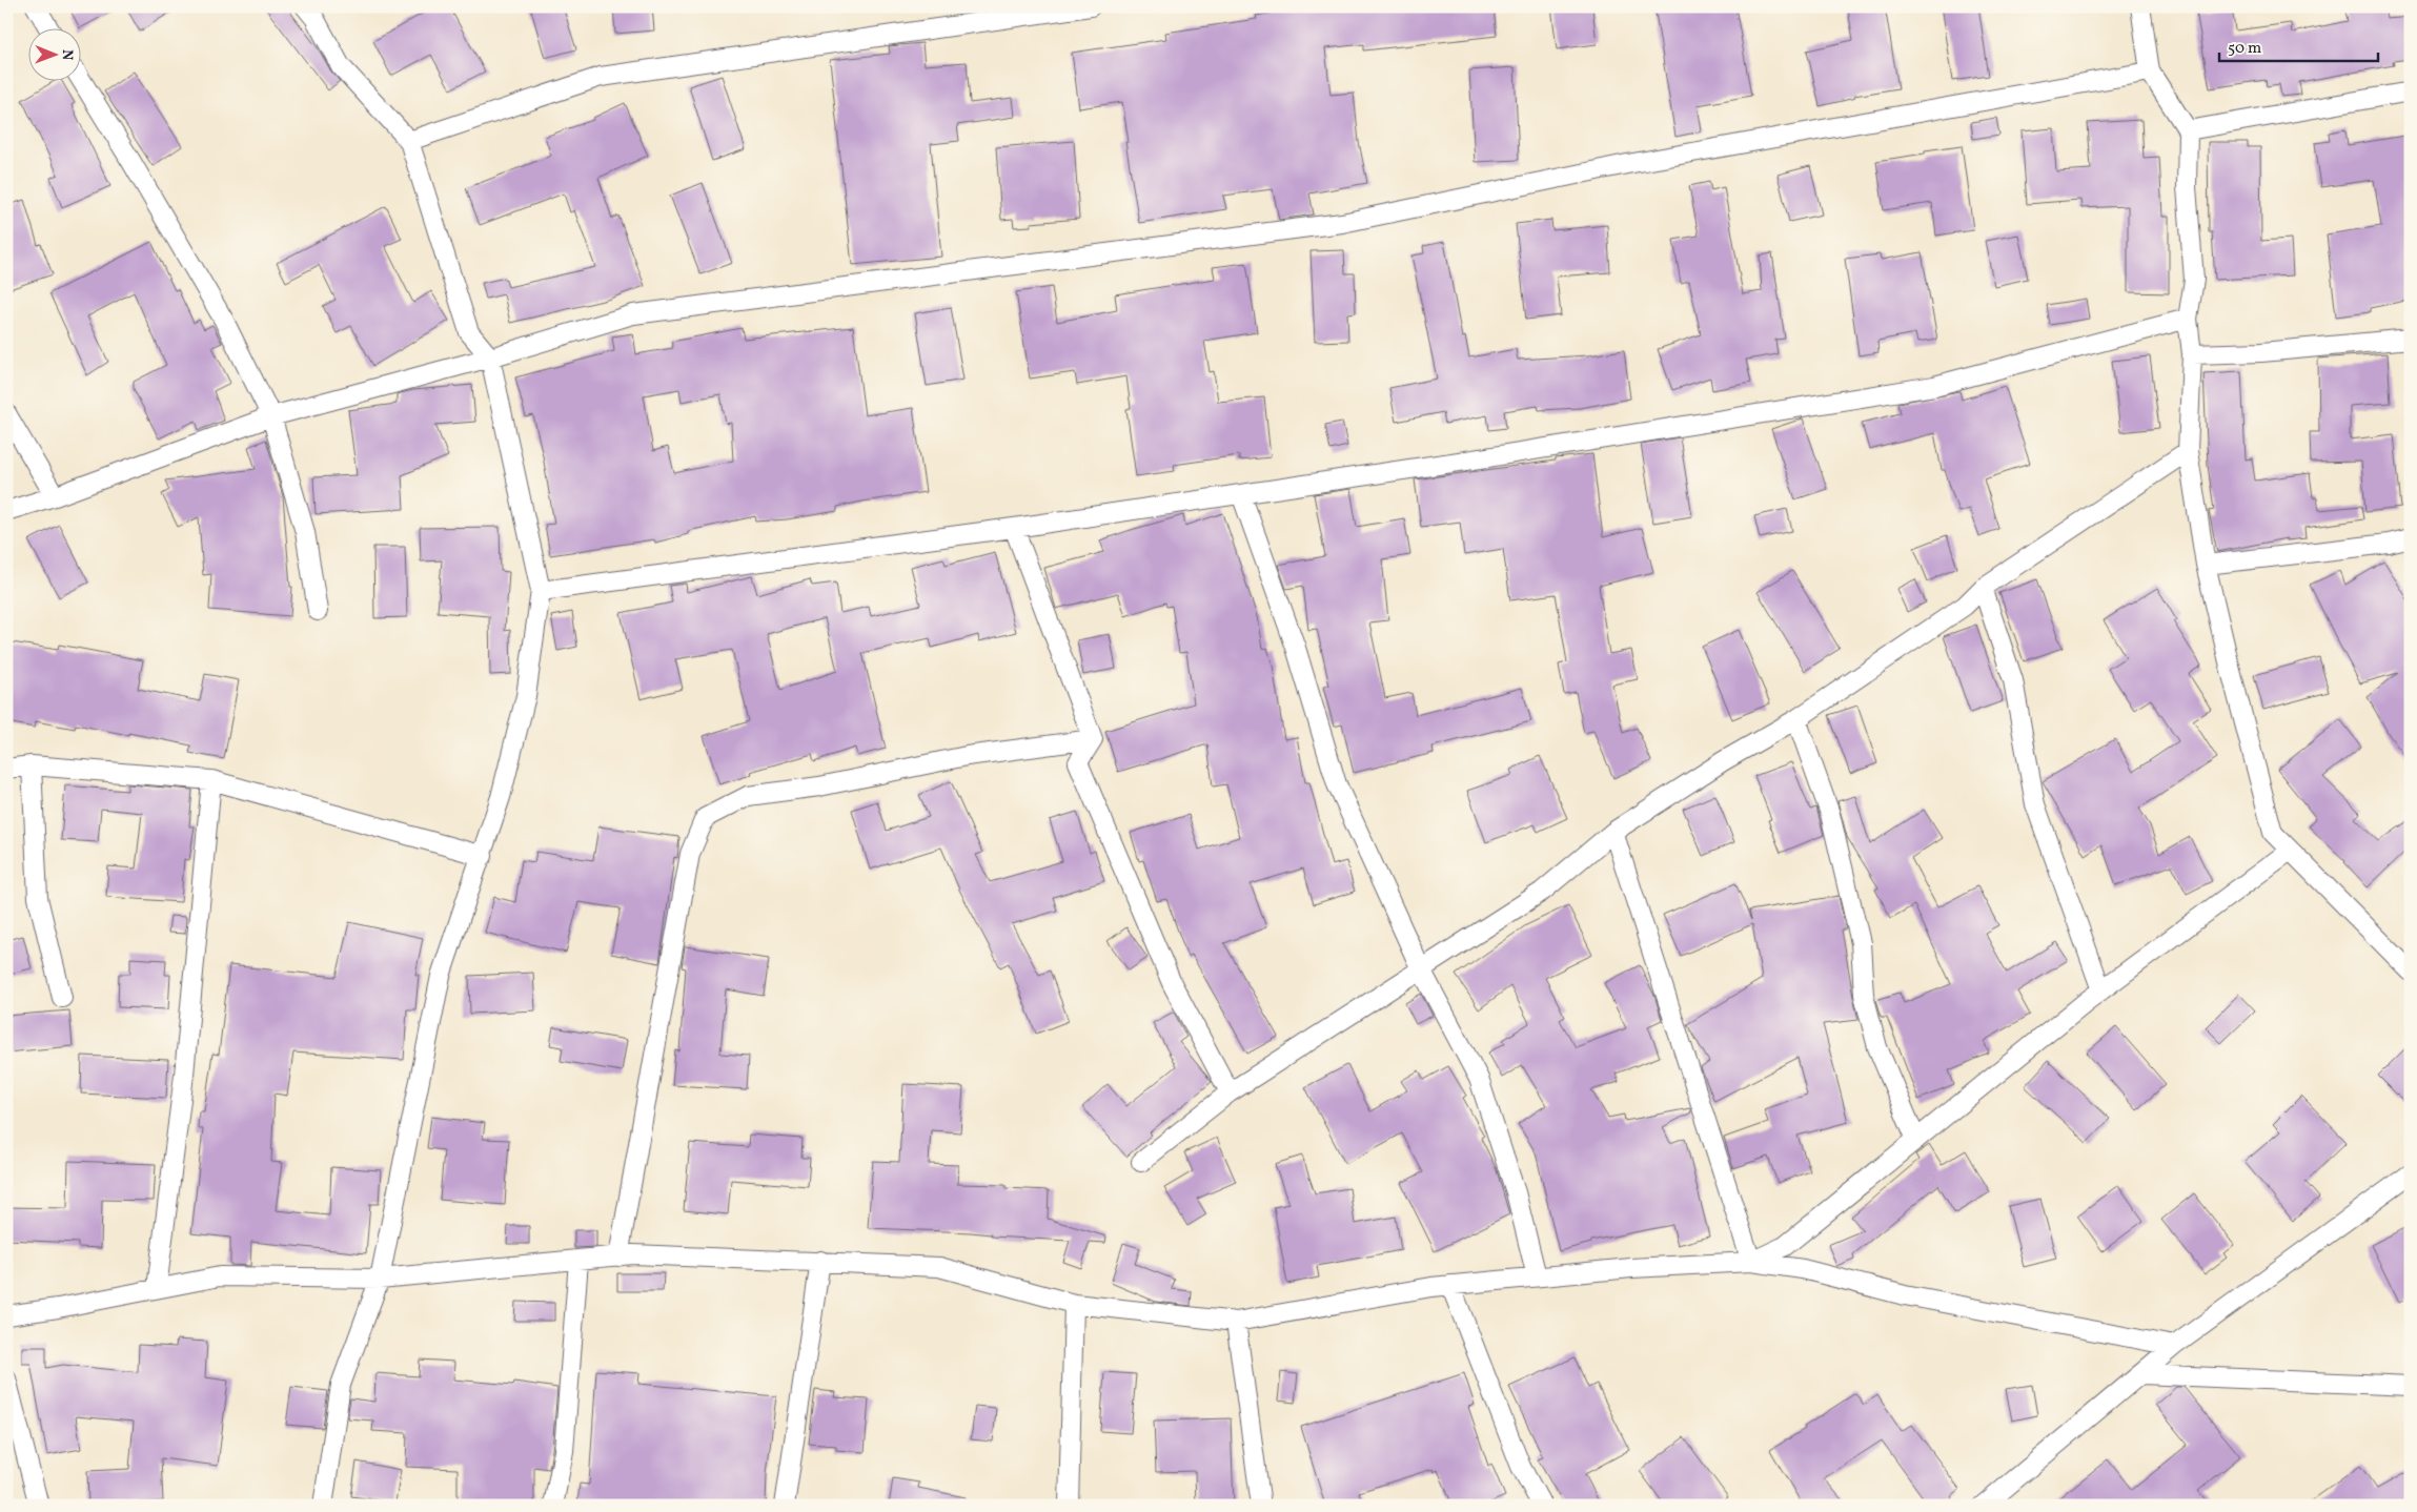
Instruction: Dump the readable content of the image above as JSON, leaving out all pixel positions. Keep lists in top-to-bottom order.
{
  "scale_bar": "50 m",
  "north": "right"
}
